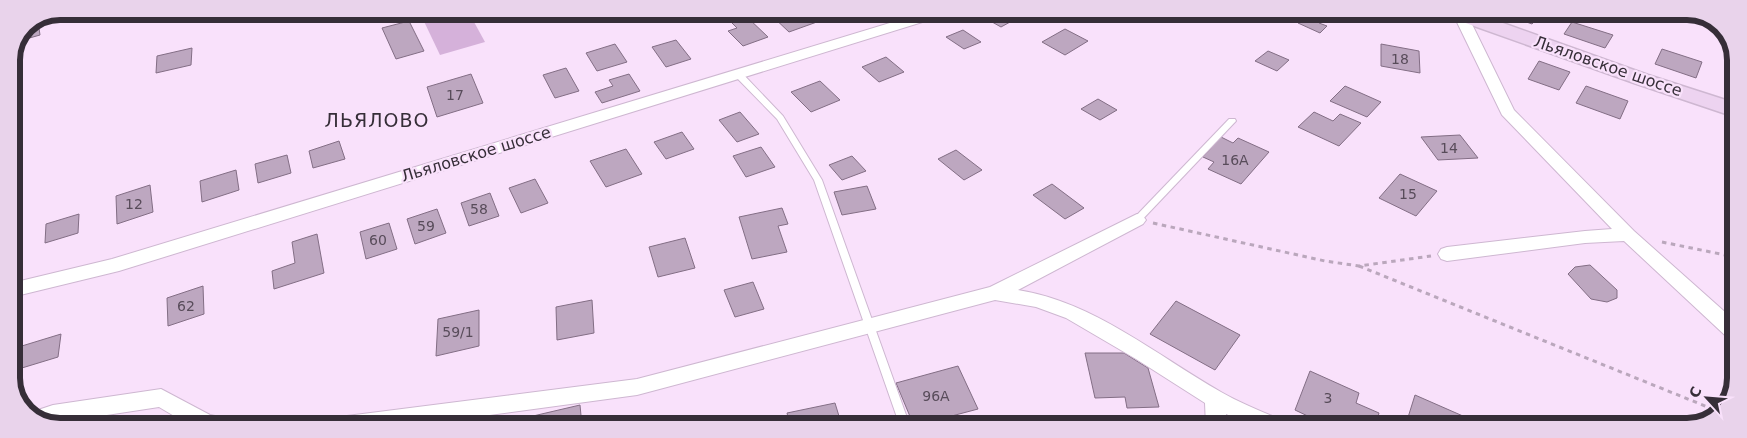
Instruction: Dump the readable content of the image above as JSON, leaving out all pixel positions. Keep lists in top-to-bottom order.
{
  "streets": {
    "street": ["Льяловское шоссе"]
  },
  "districts": ["ЛЬЯЛОВО"],
  "house_numbers": [
    "18",
    "17",
    "14",
    "16А",
    "15",
    "12",
    "58",
    "59",
    "60",
    "62",
    "59/1",
    "96А",
    "3"
  ],
  "north": "top left"
}
